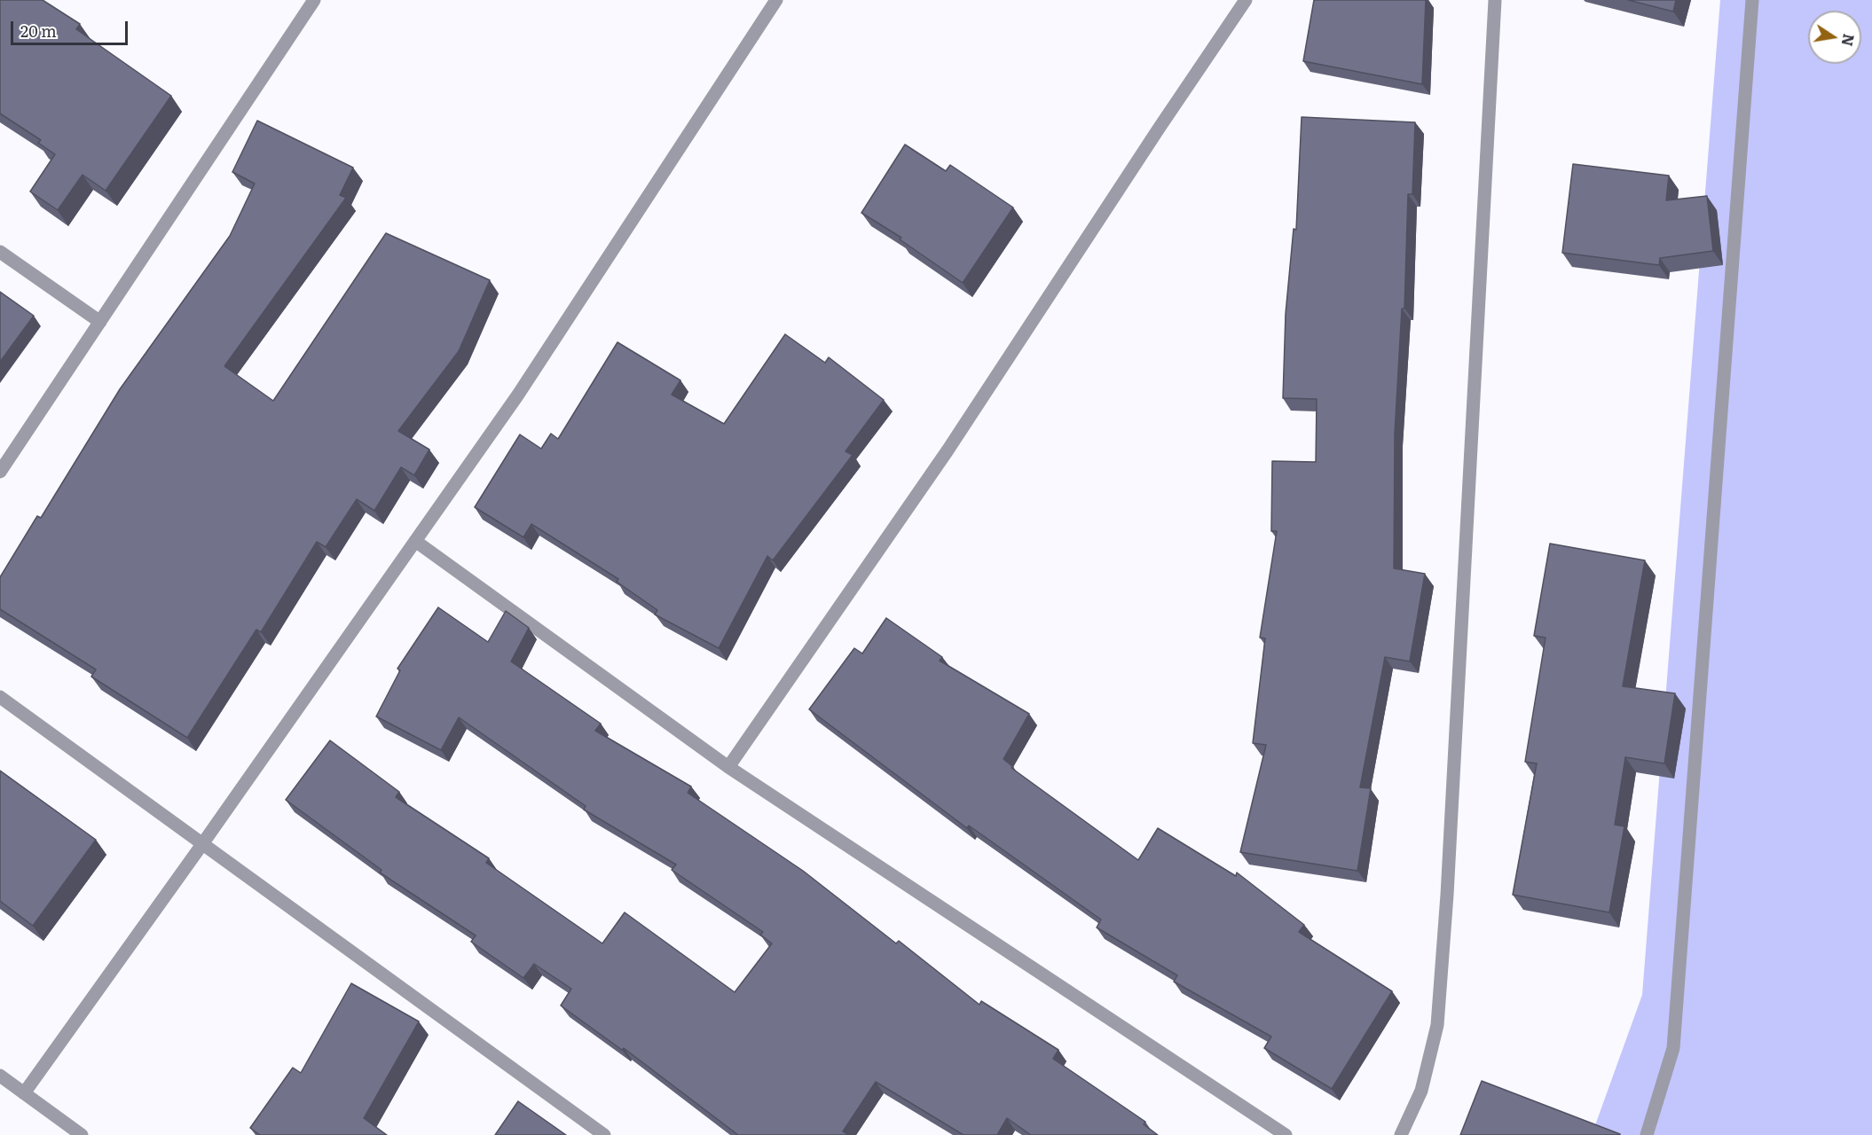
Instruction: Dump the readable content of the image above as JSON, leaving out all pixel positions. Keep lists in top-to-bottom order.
{
  "scale_bar": "20 m",
  "north": "right"
}
